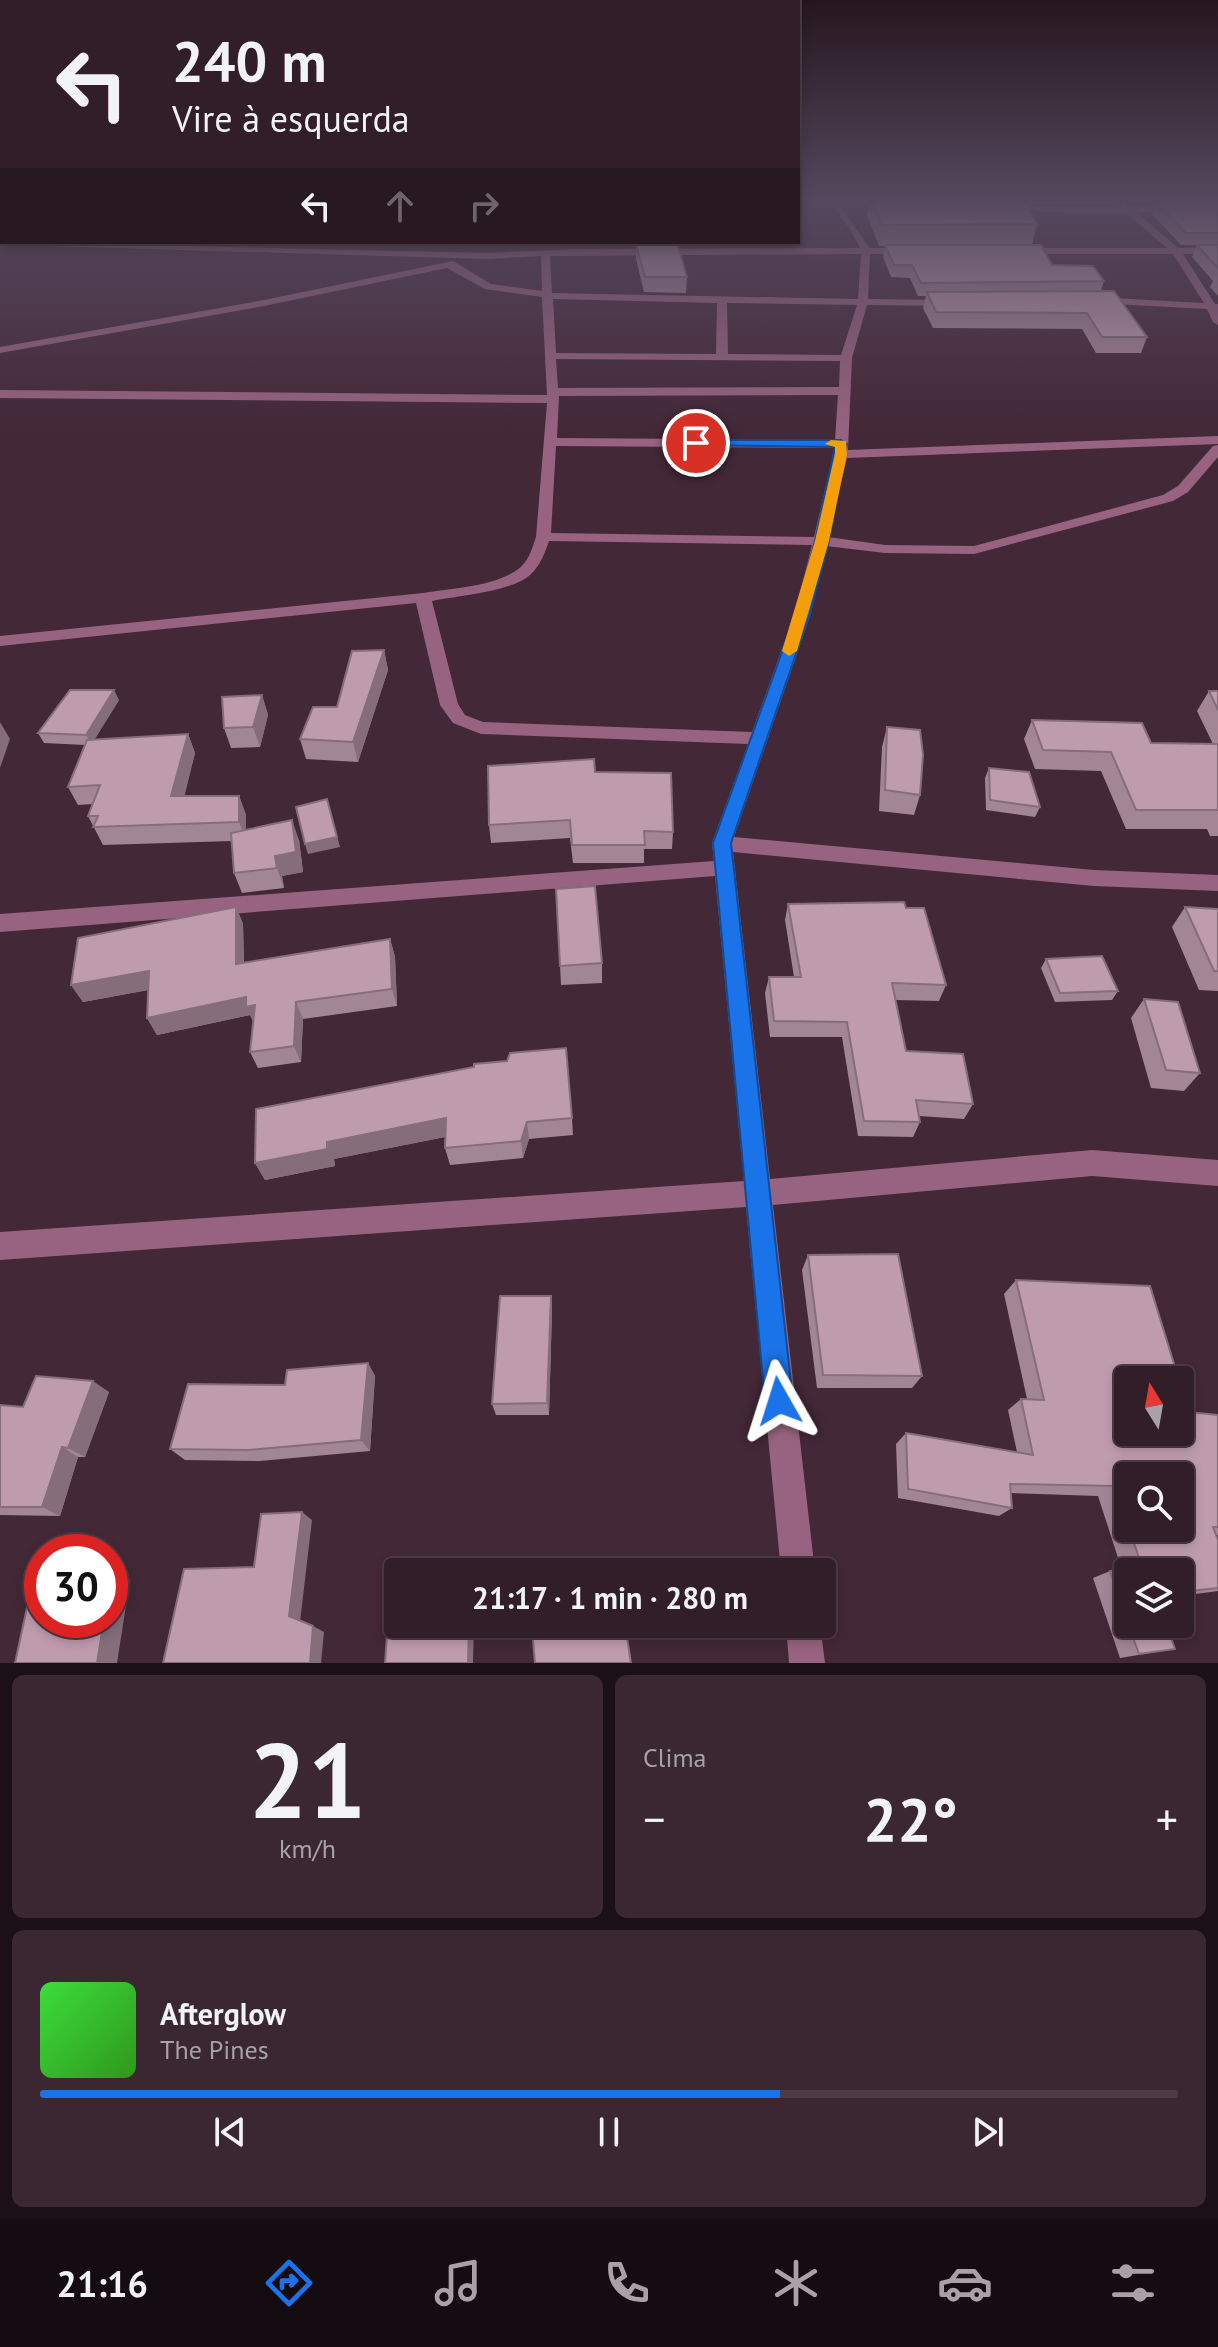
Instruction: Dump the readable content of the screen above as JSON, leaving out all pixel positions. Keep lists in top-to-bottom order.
{
  "north": "top",
  "page": {
    "turn": ["240 m", "Vire à esquerda"],
    "limit": "30",
    "trip": "21:17 · 1 min · 280 m",
    "tile": [
      ["21", "km/h"],
      "Clima"
    ],
    "heat": ["−", "22°", "+"],
    "song": ["Afterglow", "The Pines"],
    "tabs": "21:16"
  }
}
